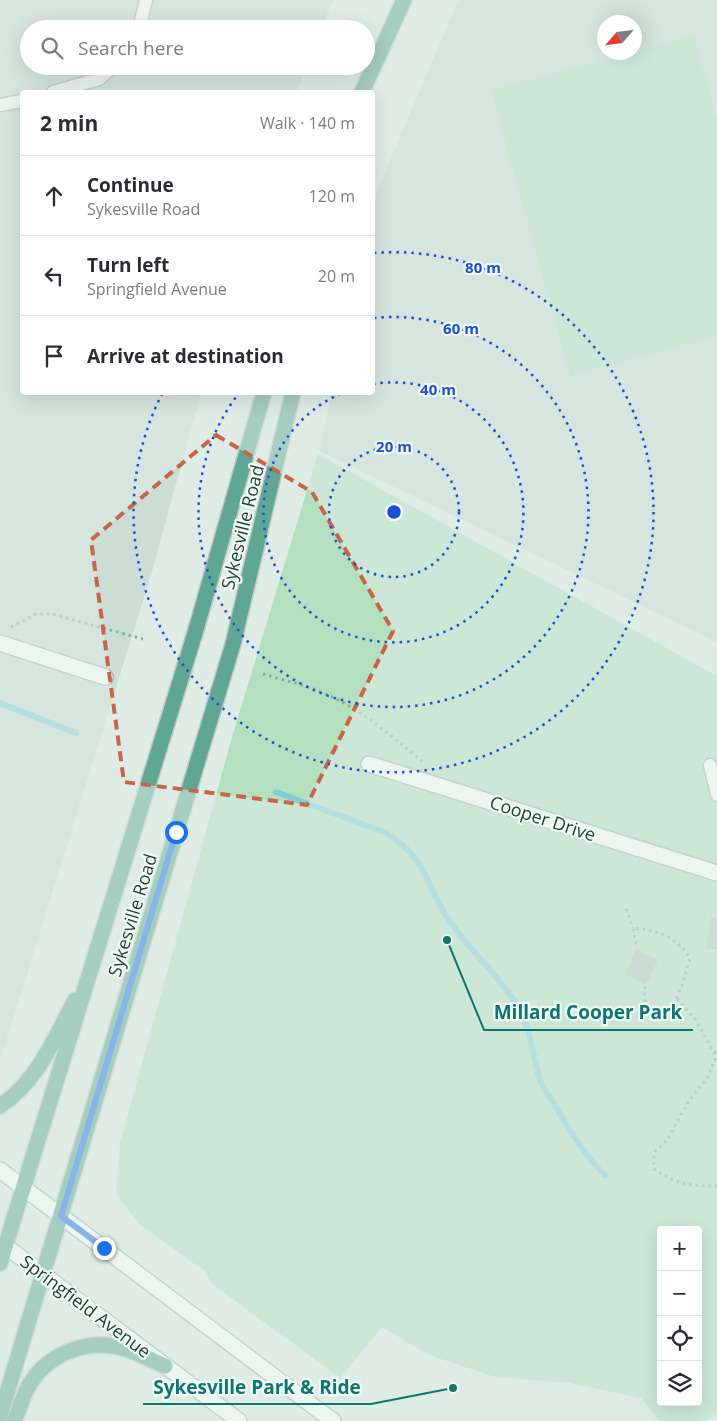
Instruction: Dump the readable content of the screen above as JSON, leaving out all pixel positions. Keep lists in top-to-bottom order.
{
  "streets": {
    "main road": ["Sykesville Road", "Cooper Drive", "Springfield Avenue"]
  },
  "crossings": [
    ["Sykesville Road", "Springfield Avenue"]
  ],
  "places": ["Millard Cooper Park", "Sykesville Park & Ride"],
  "north": "bottom left",
  "page": {
    "search": "Search here",
    "heading": ["2 min", "Walk · 140 m"],
    "list": [
      ["Continue", "Sykesville Road", "120 m"],
      ["Turn left", "Springfield Avenue", "20 m"],
      "Arrive at destination"
    ],
    "map_buttons": ["+", "−"]
  },
  "rings": [
    "80 m",
    "60 m",
    "40 m",
    "20 m"
  ]
}
